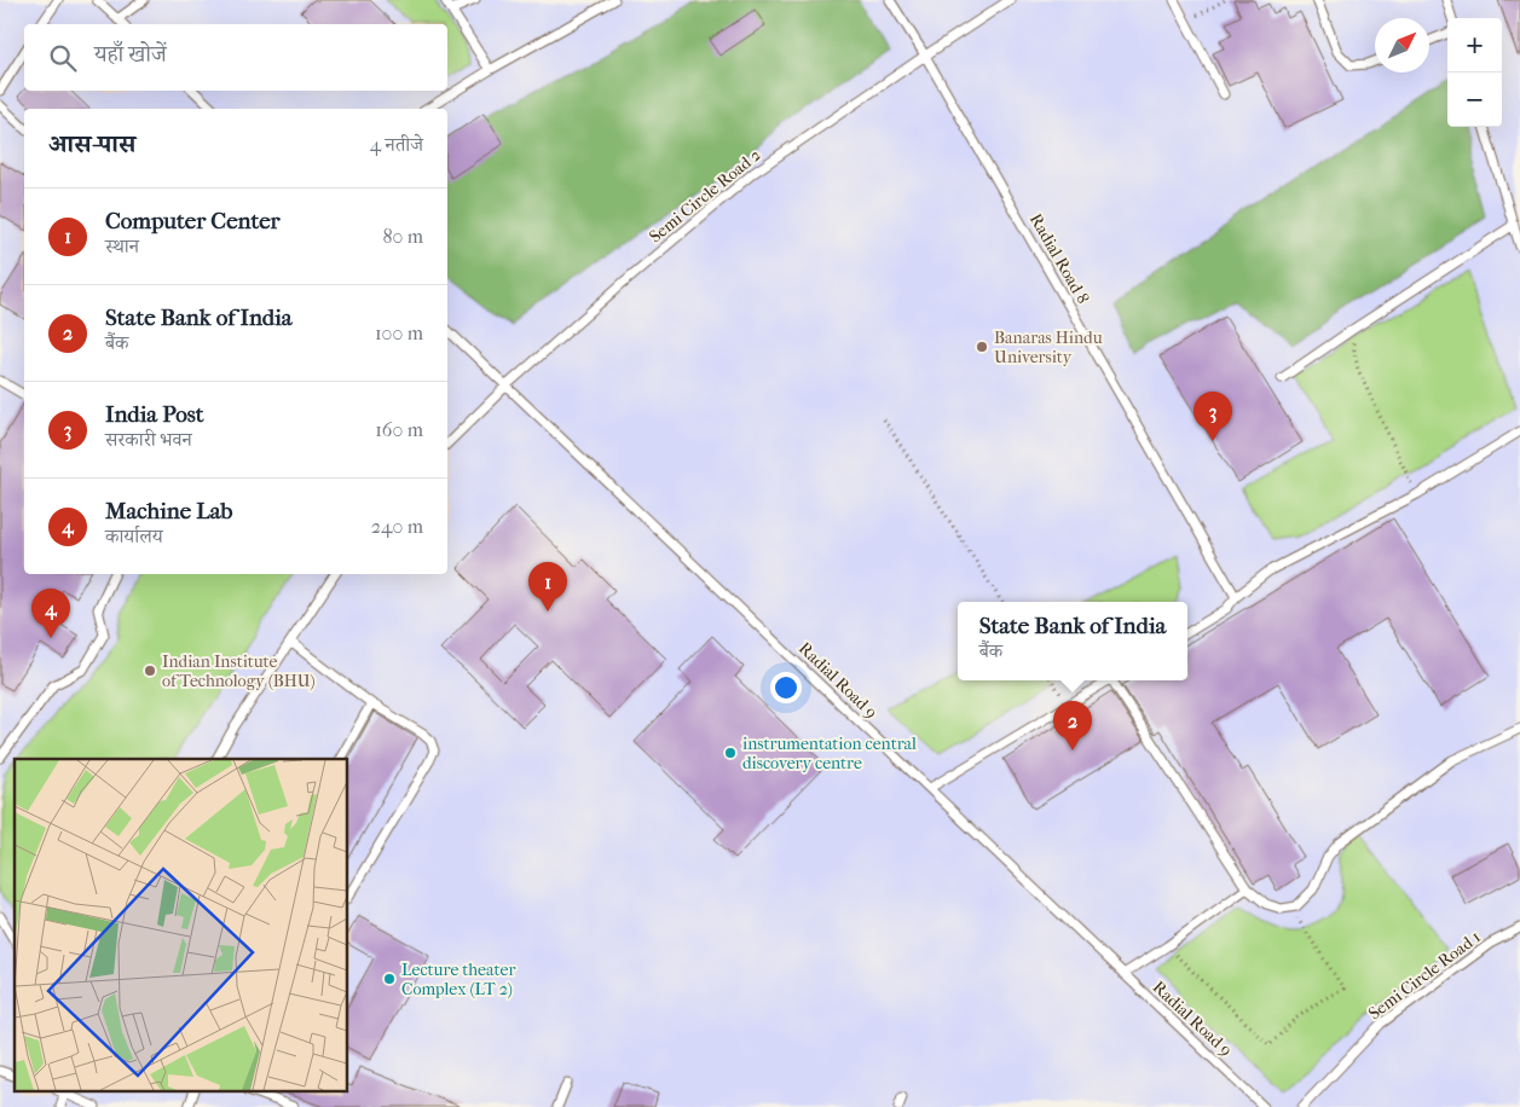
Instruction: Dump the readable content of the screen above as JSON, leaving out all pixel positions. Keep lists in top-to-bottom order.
{
  "streets": {
    "lane": [
      "Semi Circle Road 2",
      "Radial Road 8",
      "Radial Road 9",
      "Semi Circle Road 1"
    ]
  },
  "crossings": [
    ["Semi Circle Road 2", "Radial Road 8"],
    ["Semi Circle Road 2", "Radial Road 9"]
  ],
  "places": [
    "Banaras Hindu University",
    "Indian Institute of Technology (BHU)",
    "instrumentation central discovery centre",
    "Lecture theater Complex (LT 2)"
  ],
  "north": "top right",
  "page": {
    "map_buttons": ["+", "−"],
    "search": "यहाँ खोजें",
    "heading": ["आस-पास", "4 नतीजे"],
    "list": [
      {
        "mark": "1",
        "name": "Computer Center",
        "note": "स्थान",
        "value": "80 m"
      },
      {
        "mark": "2",
        "name": "State Bank of India",
        "note": "बैंक",
        "value": "100 m"
      },
      {
        "mark": "3",
        "name": "India Post",
        "note": "सरकारी भवन",
        "value": "160 m"
      },
      {
        "mark": "4",
        "name": "Machine Lab",
        "note": "कार्यालय",
        "value": "240 m"
      }
    ],
    "pins": [
      "3",
      "1",
      "4",
      "2"
    ],
    "popup": ["State Bank of India", "बैंक"]
  }
}
